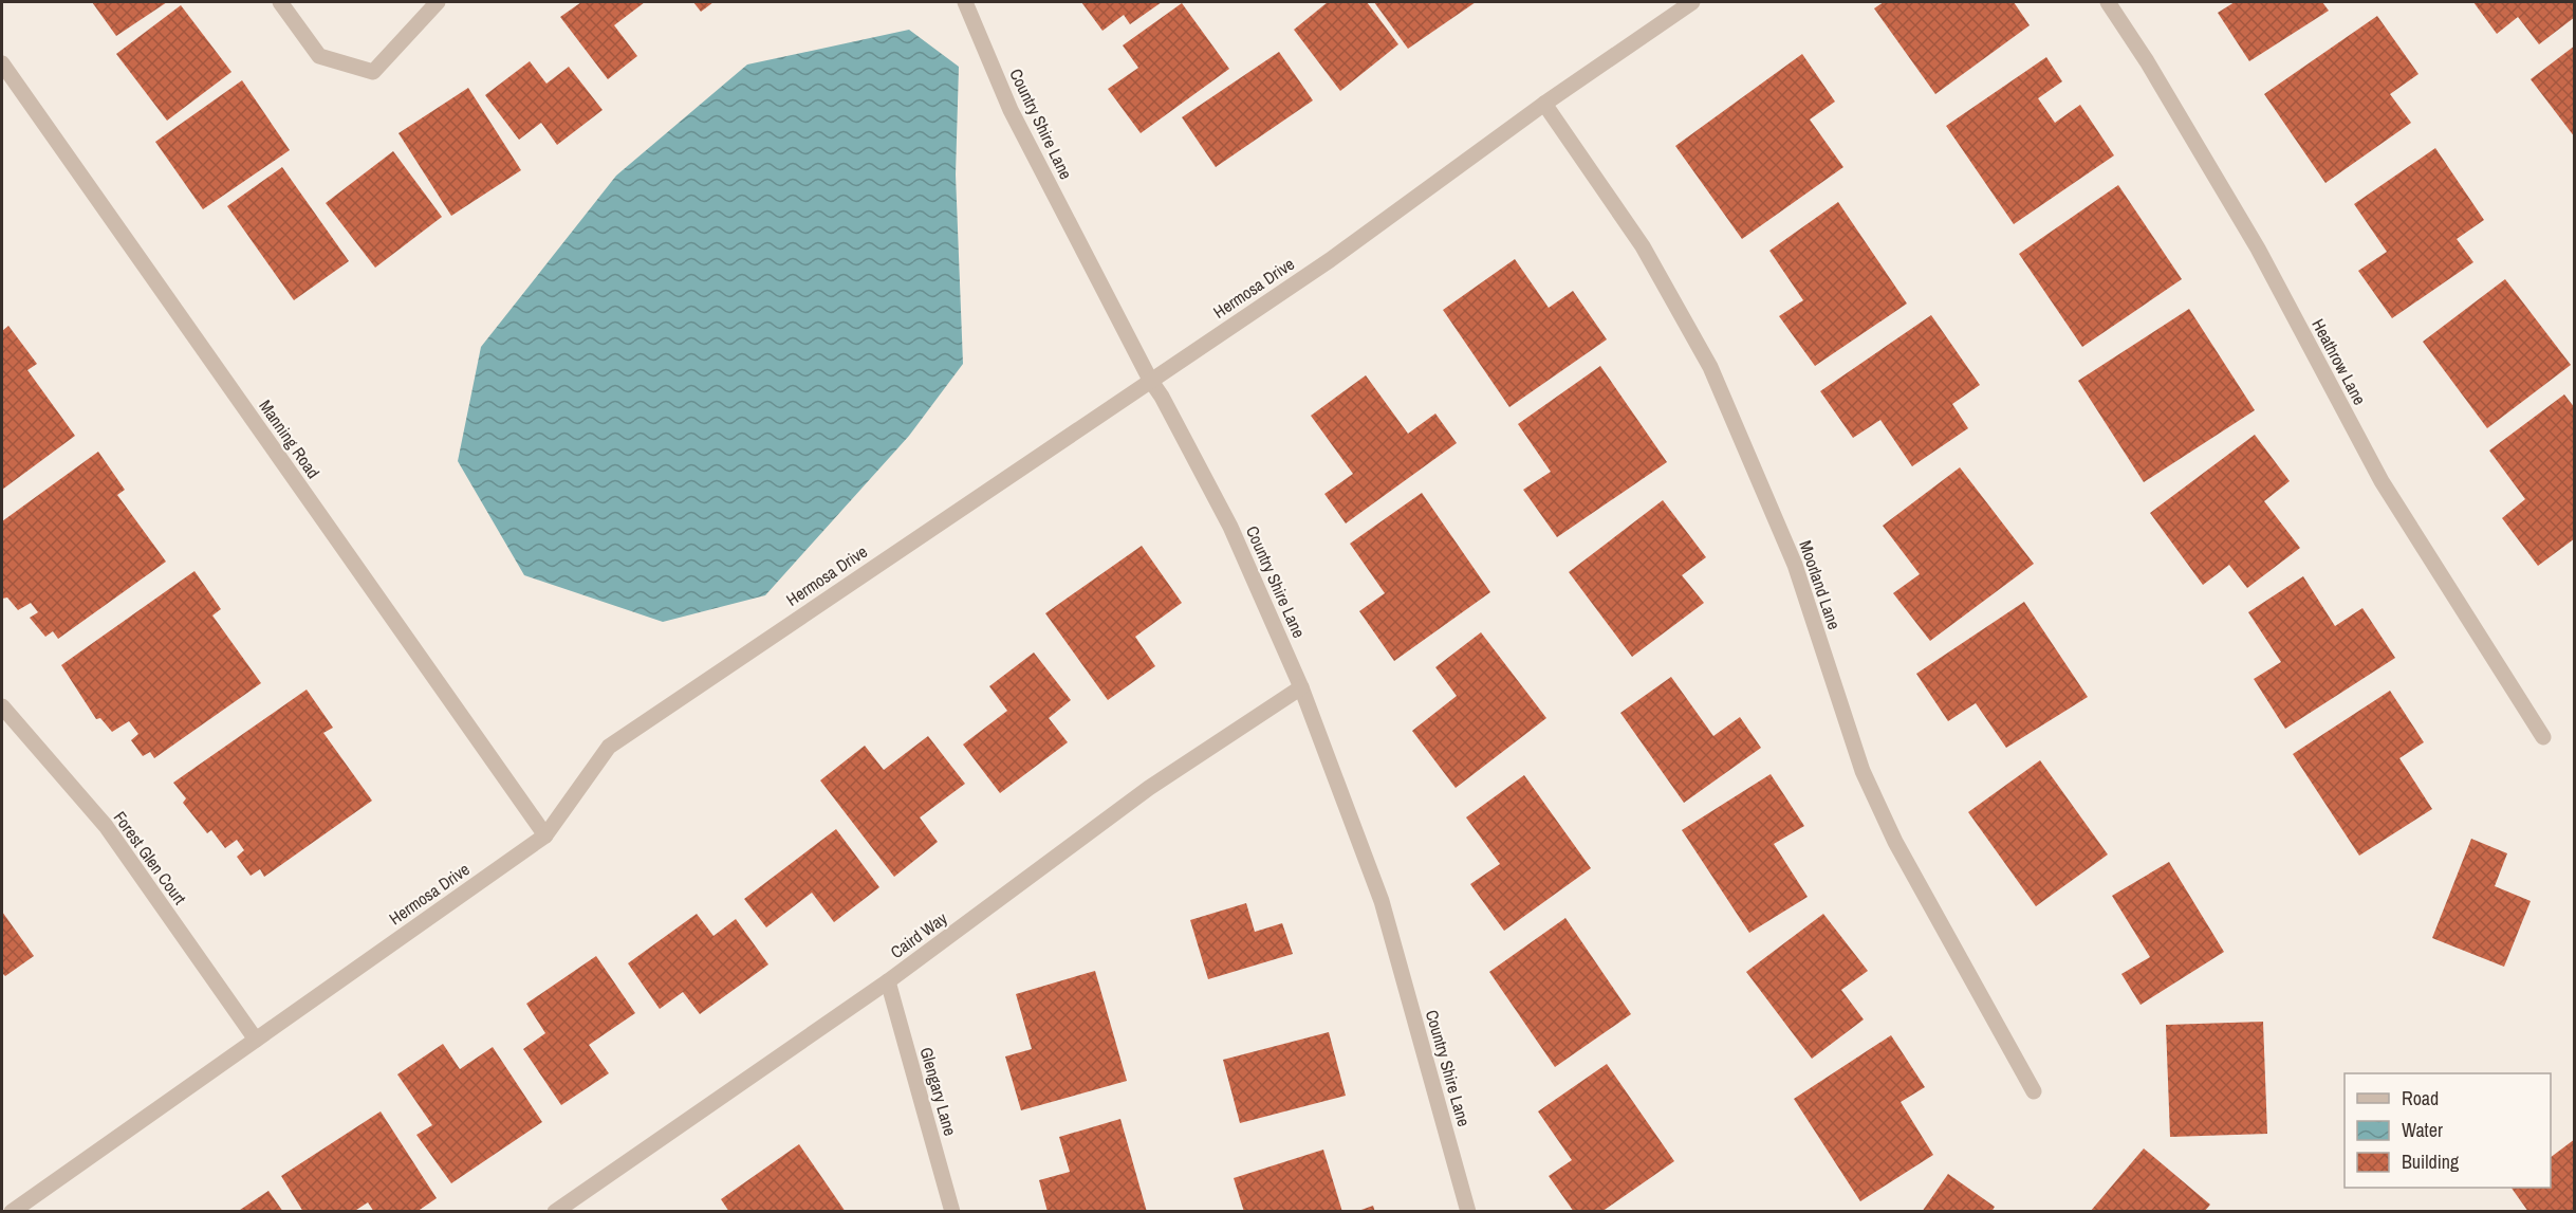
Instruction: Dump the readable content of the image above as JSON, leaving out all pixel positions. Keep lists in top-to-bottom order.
{
  "streets": {
    "street": [
      "Country Shire Lane",
      "Hermosa Drive",
      "Heathrow Lane",
      "Manning Road",
      "Moorland Lane",
      "Forest Glen Court",
      "Caird Way",
      "Glengary Lane"
    ]
  },
  "crossings": [
    ["Country Shire Lane", "Hermosa Drive"],
    ["Country Shire Lane", "Caird Way"],
    ["Hermosa Drive", "Manning Road"],
    ["Hermosa Drive", "Moorland Lane"],
    ["Hermosa Drive", "Forest Glen Court"],
    ["Caird Way", "Glengary Lane"]
  ],
  "legend": ["Road", "Water", "Building"]
}
